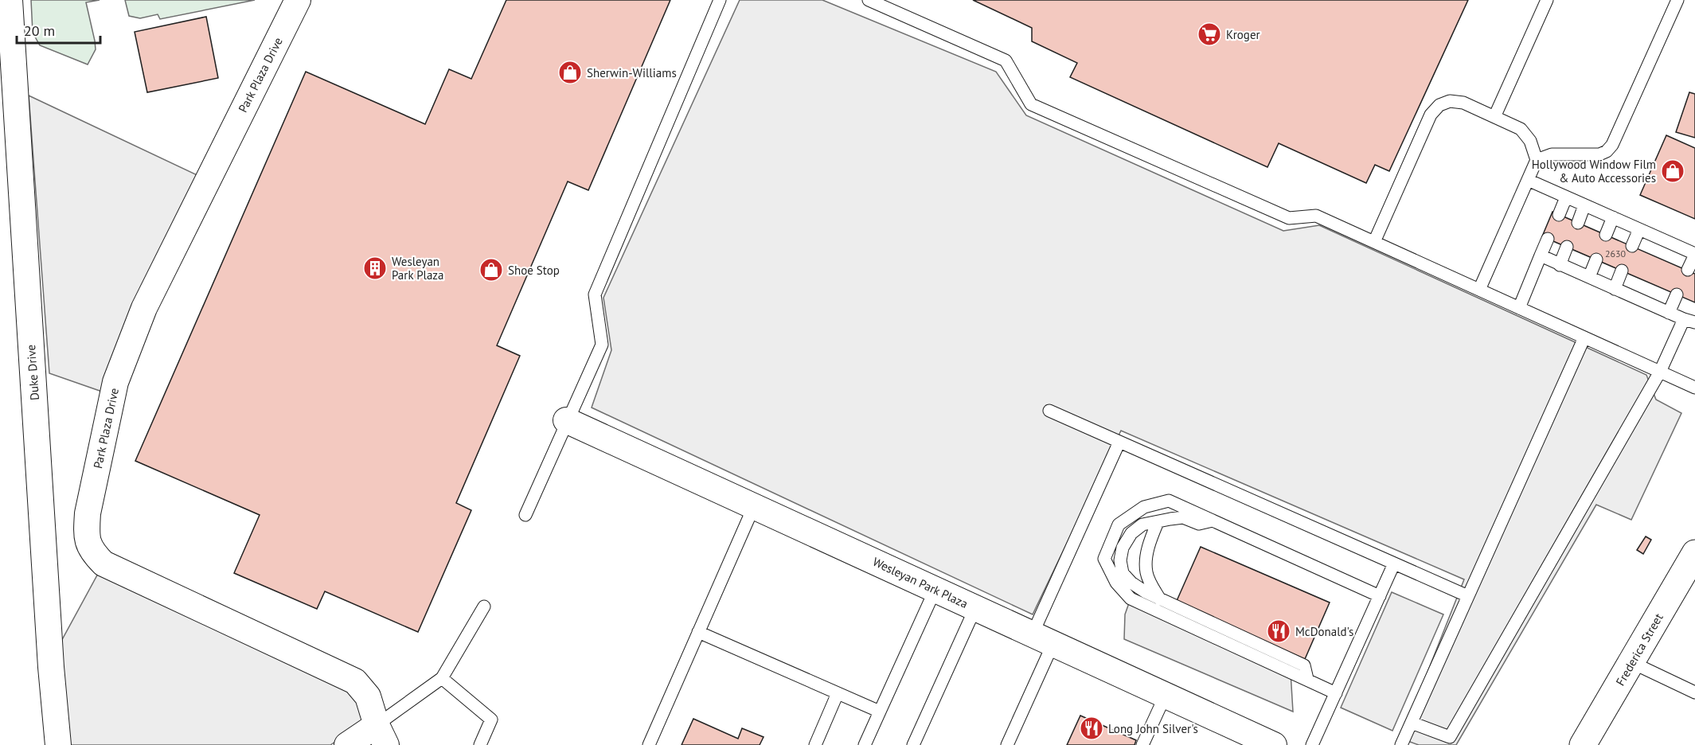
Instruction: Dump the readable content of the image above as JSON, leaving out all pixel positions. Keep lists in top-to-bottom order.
{
  "streets": {
    "main road": ["Frederica Street"],
    "street": ["Park Plaza Drive", "Duke Drive", "Wesleyan Park Plaza"]
  },
  "places": {
    "supermarket": ["Kroger"],
    "shop": ["Sherwin-Williams", "Hollywood Window Film & Auto Accessories", "Shoe Stop"],
    "building": ["Wesleyan Park Plaza"],
    "restaurant": ["McDonald's", "Long John Silver's"]
  },
  "house_numbers": ["2630"],
  "scale_bar": "20 m"
}
